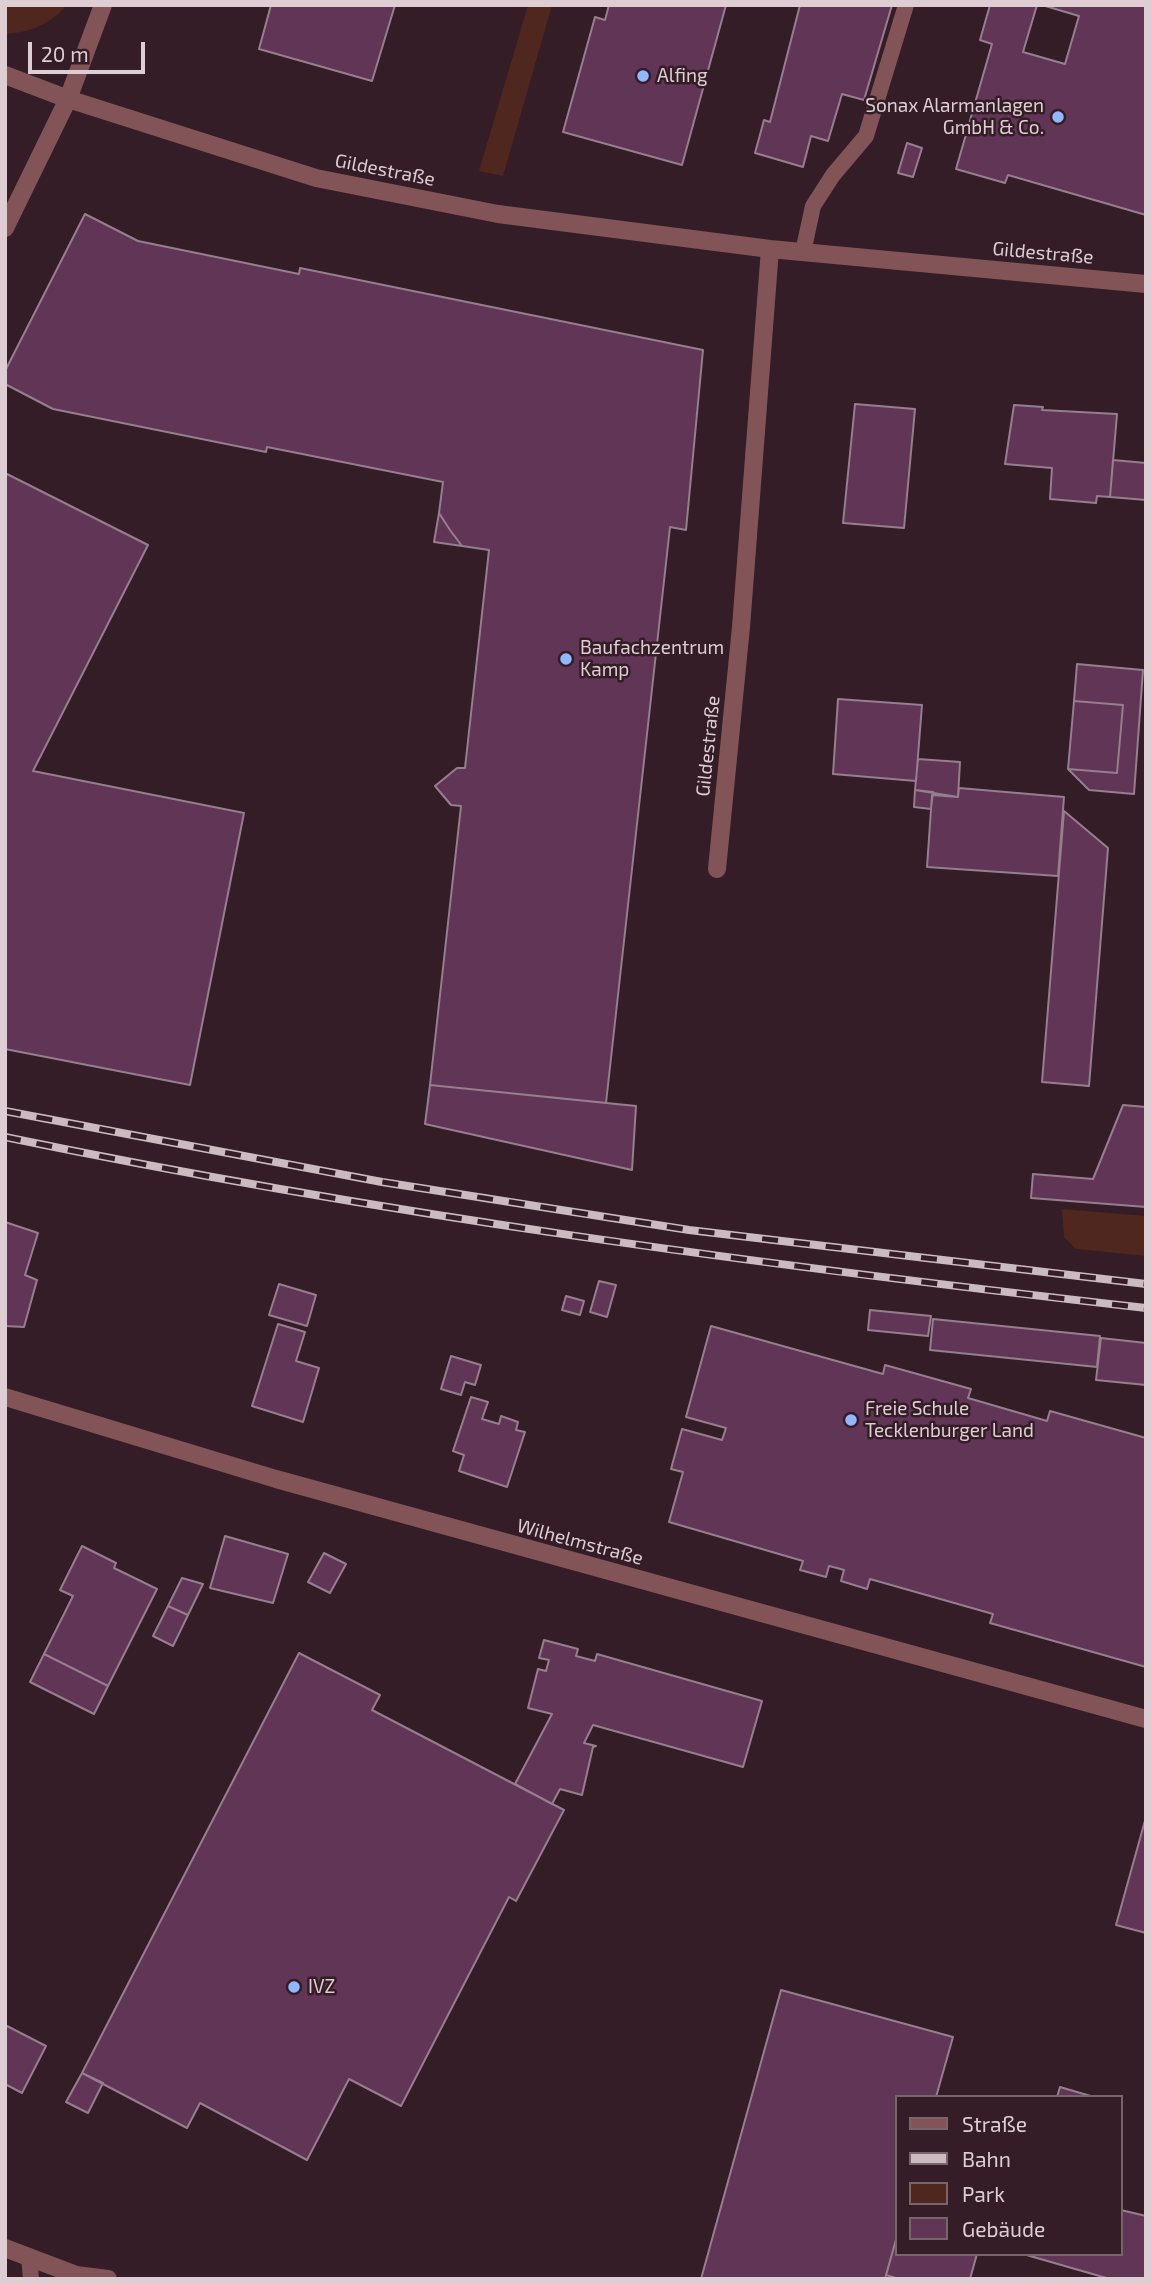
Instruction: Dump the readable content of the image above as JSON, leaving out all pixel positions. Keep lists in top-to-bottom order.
{
  "streets": {
    "street": ["Gildestraße", "Wilhelmstraße"]
  },
  "places": [
    "Alfing",
    "Sonax Alarmanlagen GmbH & Co.",
    "Baufachzentrum Kamp",
    "Freie Schule Tecklenburger Land",
    "IVZ"
  ],
  "legend": [
    "Straße",
    "Bahn",
    "Park",
    "Gebäude"
  ],
  "scale_bar": "20 m"
}
